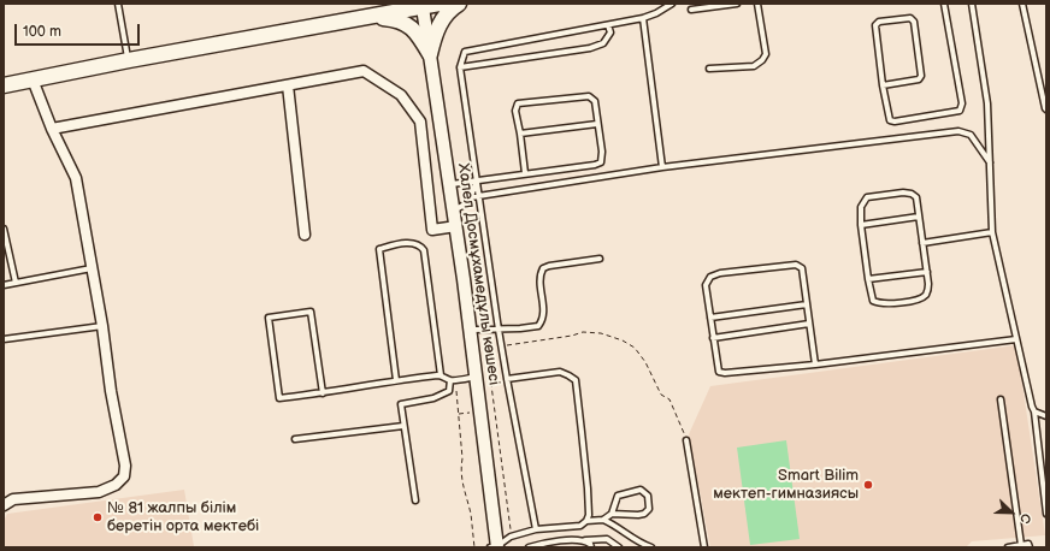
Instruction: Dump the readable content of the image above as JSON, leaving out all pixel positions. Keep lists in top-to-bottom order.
{
  "streets": {
    "street": ["Халел Досмұхамедұлы көшесі"]
  },
  "places": ["Smart Bilim мектеп-гимназиясы", "№ 81 жалпы білім беретін орта мектебі"],
  "scale_bar": "100 m",
  "north": "bottom right"
}
